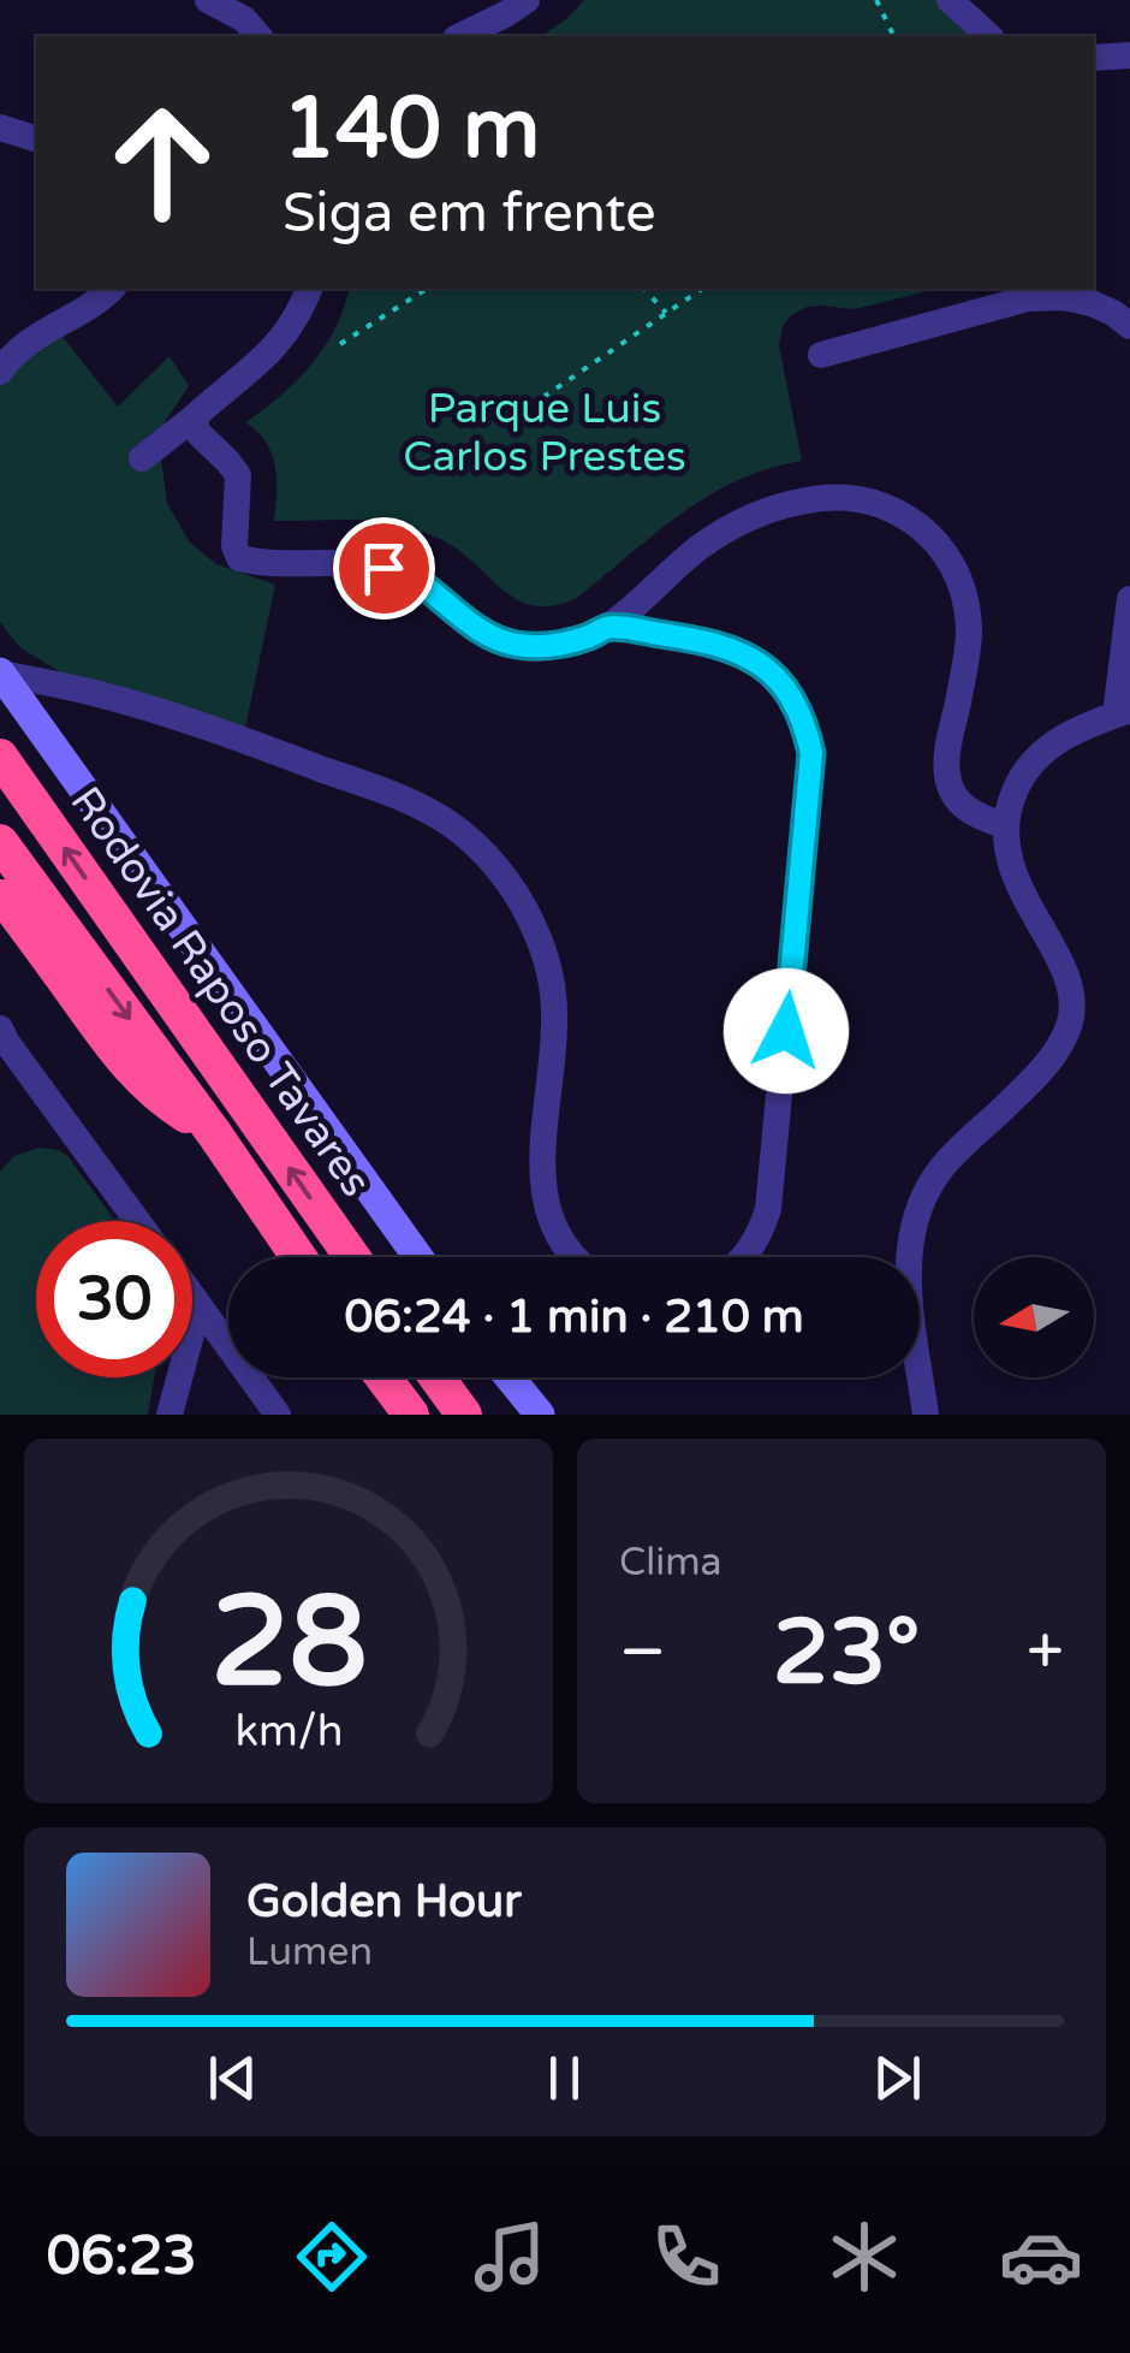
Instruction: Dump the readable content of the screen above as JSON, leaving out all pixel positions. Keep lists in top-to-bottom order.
{
  "streets": {
    "highway": ["Rodovia Raposo Tavares"]
  },
  "parks": ["Parque Luis Carlos Prestes"],
  "north": "left",
  "page": {
    "turn": ["140 m", "Siga em frente"],
    "limit": "30",
    "trip": "06:24 · 1 min · 210 m",
    "tile": "Clima",
    "heat": ["−", "23°", "+"],
    "song": ["Golden Hour", "Lumen"],
    "tabs": "06:23",
    "gauge": ["28", "km/h"]
  }
}
